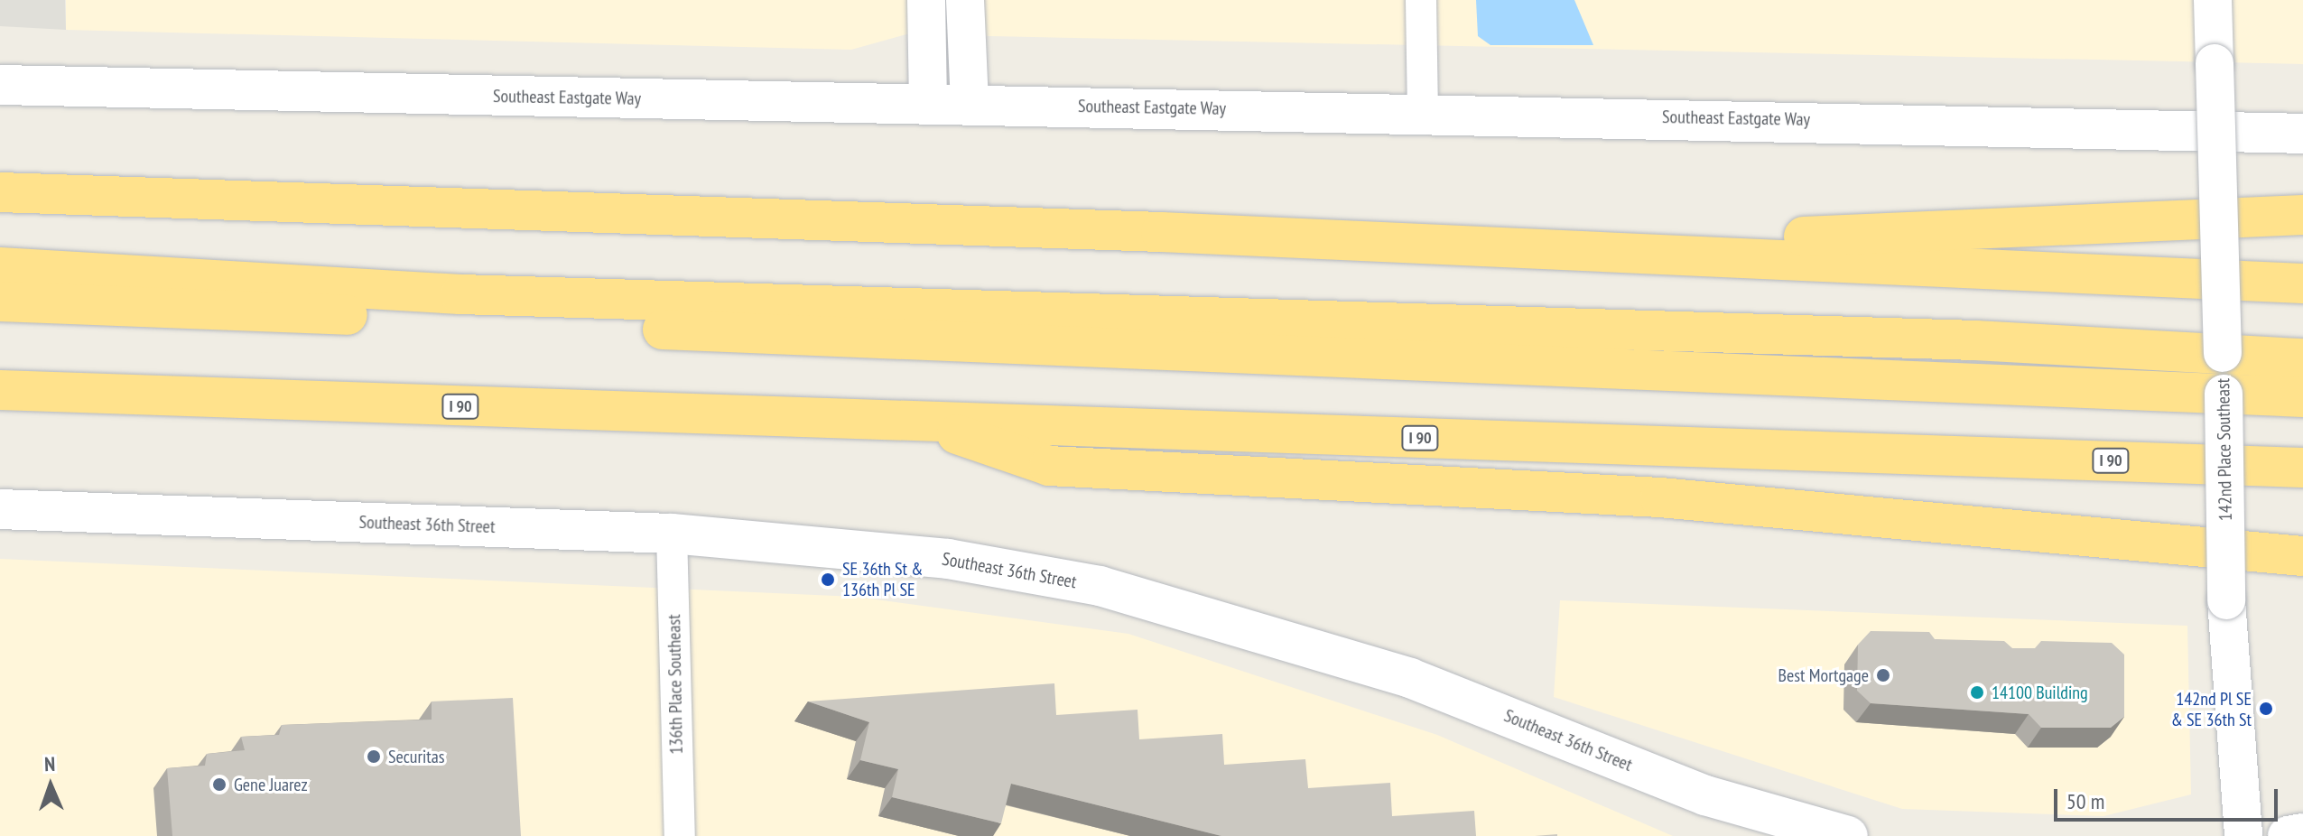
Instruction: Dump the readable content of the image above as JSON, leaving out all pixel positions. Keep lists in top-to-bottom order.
{
  "streets": {
    "highway": ["I 90"],
    "main road": ["Southeast Eastgate Way", "Southeast 36th Street"],
    "street": ["142nd Place Southeast", "136th Place Southeast"]
  },
  "crossings": [
    ["Southeast 36th Street", "136th Place Southeast"]
  ],
  "places": [
    "SE 36th St & 136th Pl SE",
    "Best Mortgage",
    "14100 Building",
    "142nd Pl SE & SE 36th St",
    "Securitas",
    "Gene Juarez"
  ],
  "scale_bar": "50 m",
  "north": "top"
}
